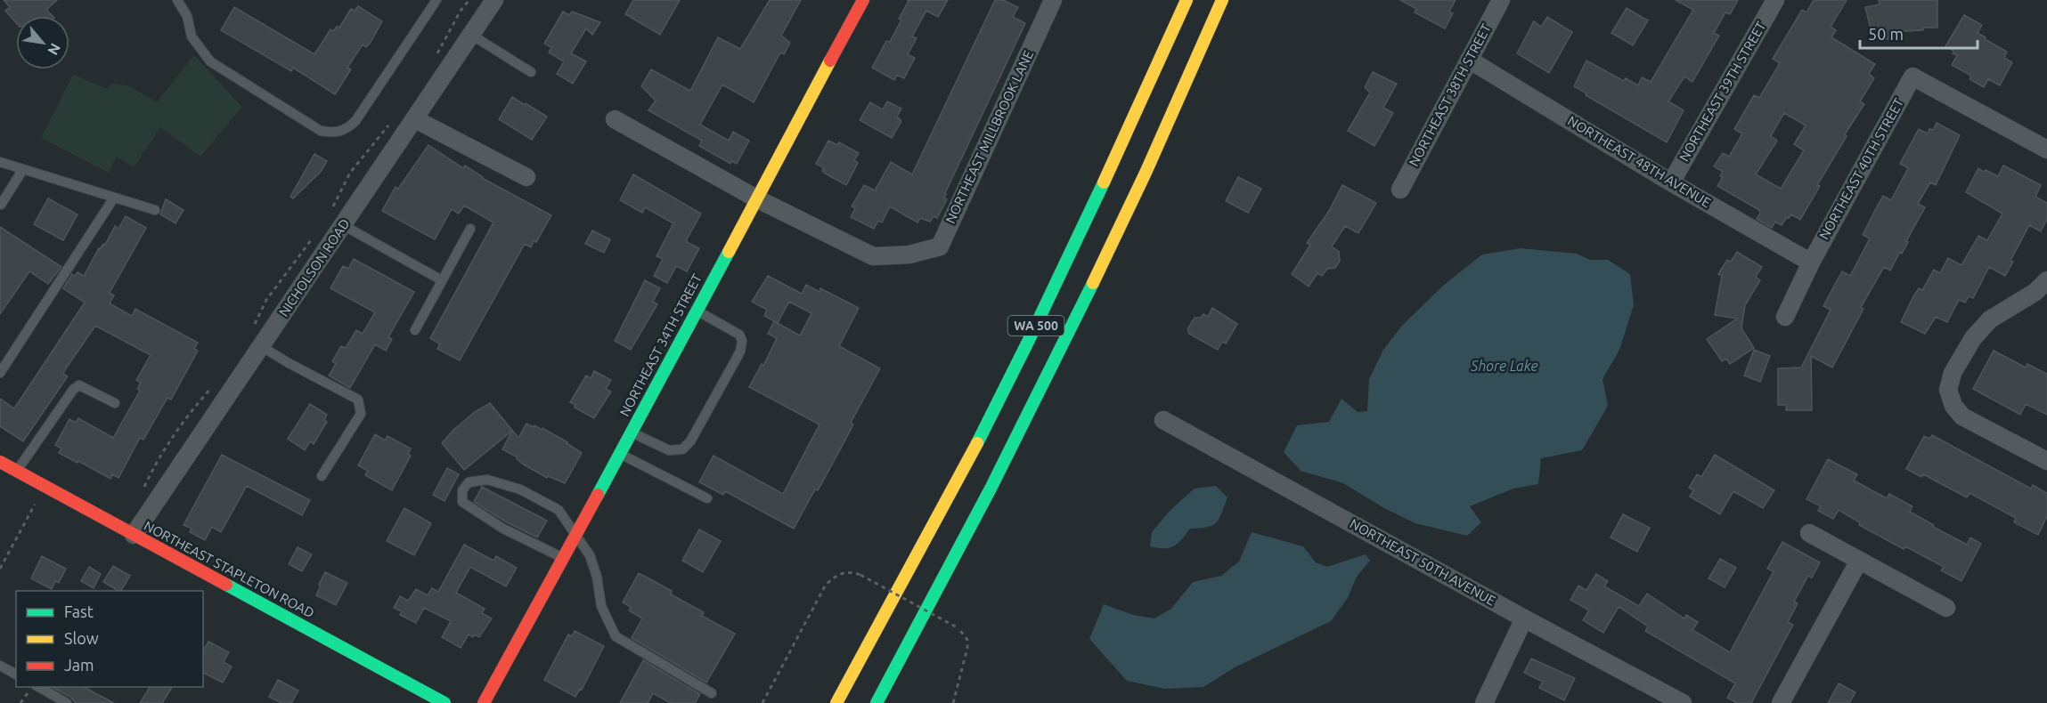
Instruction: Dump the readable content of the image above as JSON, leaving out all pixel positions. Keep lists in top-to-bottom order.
{
  "streets": {
    "main road": ["WA 500", "NORTHEAST 34TH STREET", "NORTHEAST STAPLETON ROAD"],
    "street": [
      "NORTHEAST 39TH STREET",
      "NORTHEAST 38TH STREET",
      "NORTHEAST MILLBROOK LANE",
      "NORTHEAST 48TH AVENUE",
      "NORTHEAST 40TH STREET",
      "NICHOLSON ROAD",
      "NORTHEAST 50TH AVENUE"
    ]
  },
  "crossings": [
    ["NORTHEAST 39TH STREET", "NORTHEAST 48TH AVENUE"],
    ["NORTHEAST 38TH STREET", "NORTHEAST 48TH AVENUE"],
    ["NORTHEAST MILLBROOK LANE", "NORTHEAST 34TH STREET"],
    ["NORTHEAST 48TH AVENUE", "NORTHEAST 40TH STREET"],
    ["NICHOLSON ROAD", "NORTHEAST STAPLETON ROAD"]
  ],
  "water": ["Shore Lake"],
  "legend": ["Fast", "Slow", "Jam"],
  "scale_bar": "50 m",
  "north": "bottom right"
}
